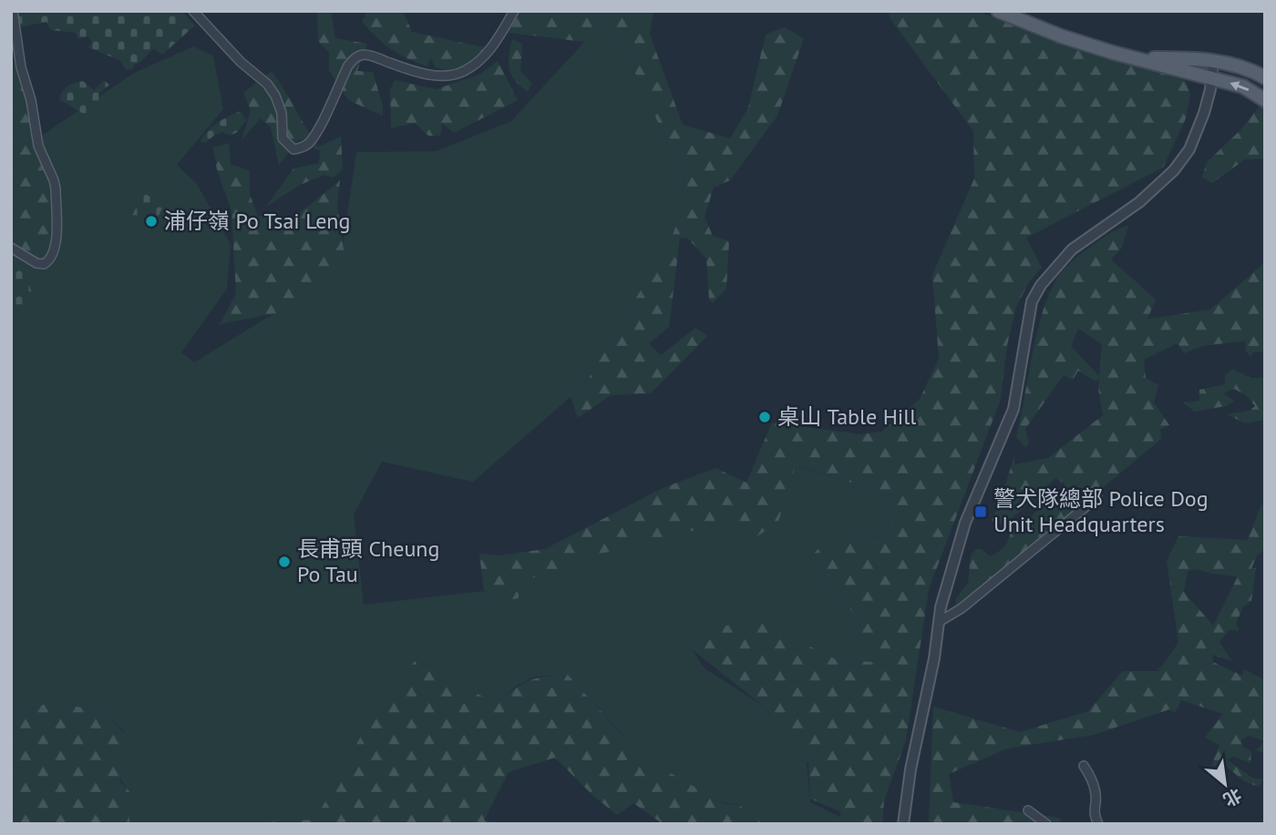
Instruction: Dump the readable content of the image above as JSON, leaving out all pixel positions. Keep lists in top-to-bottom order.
{
  "places": {
    "other": ["浦仔嶺 Po Tsai Leng", "桌山 Table Hill", "長甫頭 Cheung Po Tau"],
    "transit": ["警犬隊總部 Police Dog Unit Headquarters"]
  },
  "north": "bottom right"
}
